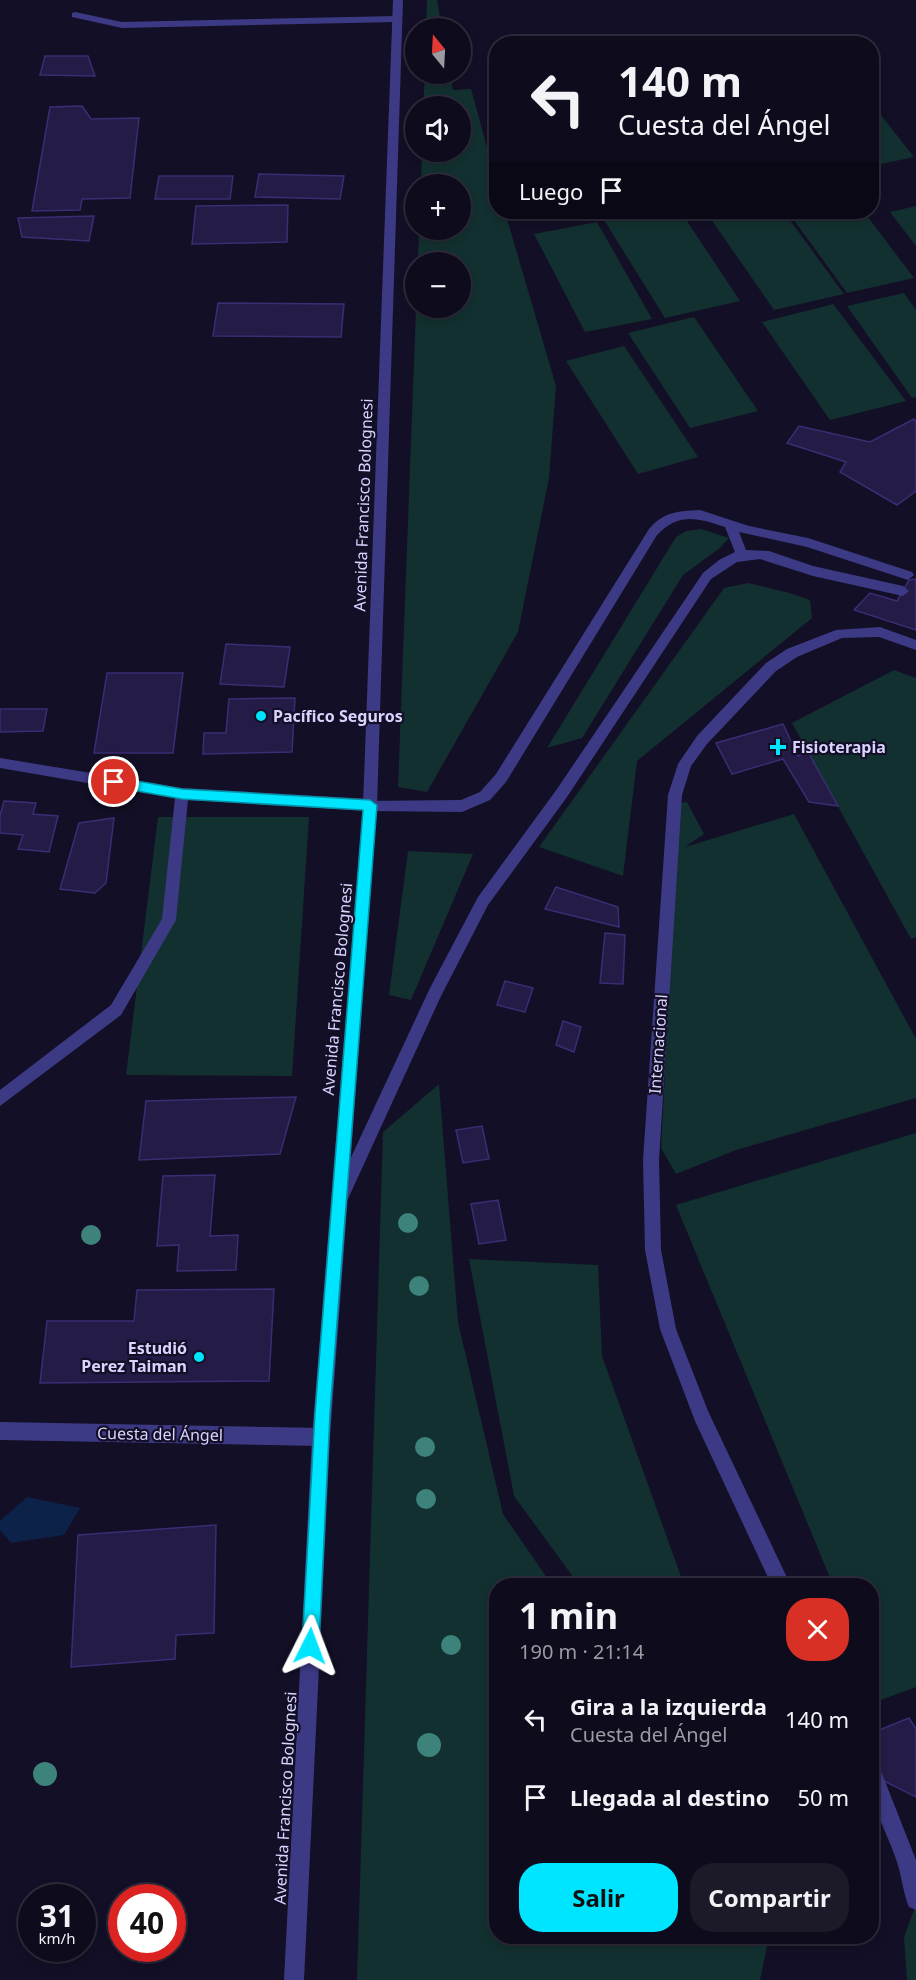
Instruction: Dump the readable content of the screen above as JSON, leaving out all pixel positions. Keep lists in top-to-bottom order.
{
  "streets": {
    "street": ["Avenida Francisco Bolognesi", "Internacional", "Cuesta del Ángel"]
  },
  "crossings": [
    ["Avenida Francisco Bolognesi", "Cuesta del Ángel"]
  ],
  "places": {
    "other": ["Pacífico Seguros", "Estudió Perez Taiman"],
    "health": ["Fisioterapia"]
  },
  "north": "top",
  "page": {
    "map_buttons": ["+", "−"],
    "turn": ["140 m", "Cuesta del Ángel"],
    "then": "Luego",
    "heading": ["1 min", "190 m · 21:14"],
    "list": [
      {
        "name": "Gira a la izquierda",
        "note": "Cuesta del Ángel",
        "value": "140 m"
      },
      {
        "name": "Llegada al destino",
        "value": "50 m"
      }
    ],
    "buttons": ["Salir", "Compartir"],
    "speed": "31 km/h",
    "limit": "40"
  }
}
